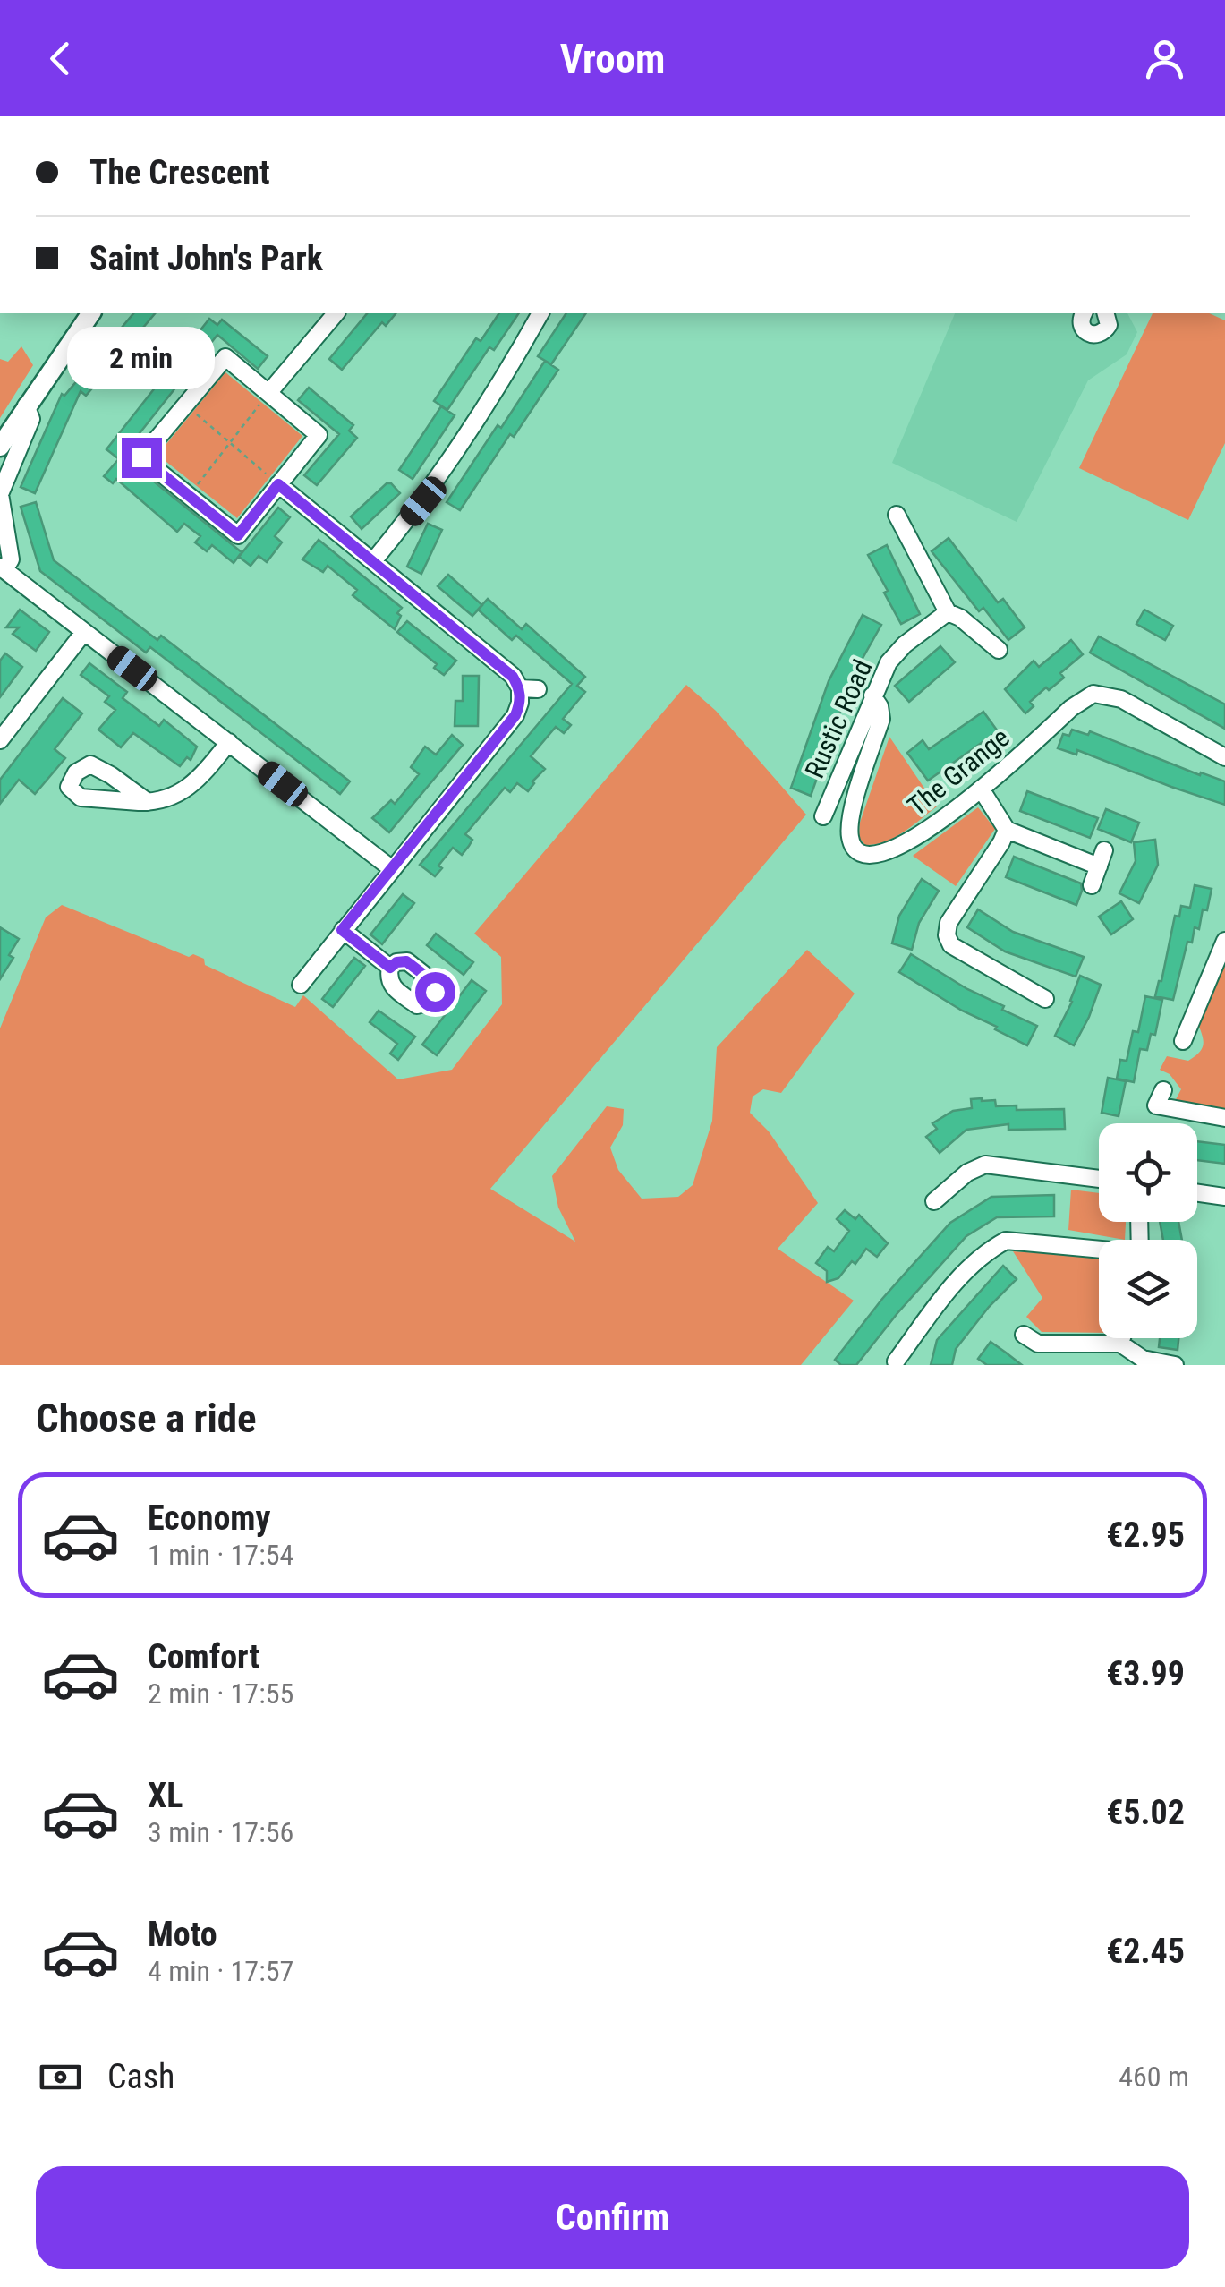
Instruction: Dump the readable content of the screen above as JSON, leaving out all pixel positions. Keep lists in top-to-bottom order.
{
  "streets": {
    "street": ["Rustic Road", "The Grange"]
  },
  "crossings": [
    ["Rustic Road", "The Grange"]
  ],
  "page": {
    "header": "Vroom",
    "banner": ["The Crescent", "Saint John's Park"],
    "bubble": "2 min",
    "heading": "Choose a ride",
    "list": [
      {
        "name": "Economy",
        "note": "1 min · 17:54",
        "value": "€2.95"
      },
      {
        "name": "Comfort",
        "note": "2 min · 17:55",
        "value": "€3.99"
      },
      {
        "name": "XL",
        "note": "3 min · 17:56",
        "value": "€5.02"
      },
      {
        "name": "Moto",
        "note": "4 min · 17:57",
        "value": "€2.45"
      }
    ],
    "pay": ["Cash", "460 m"],
    "buttons": "Confirm"
  }
}
